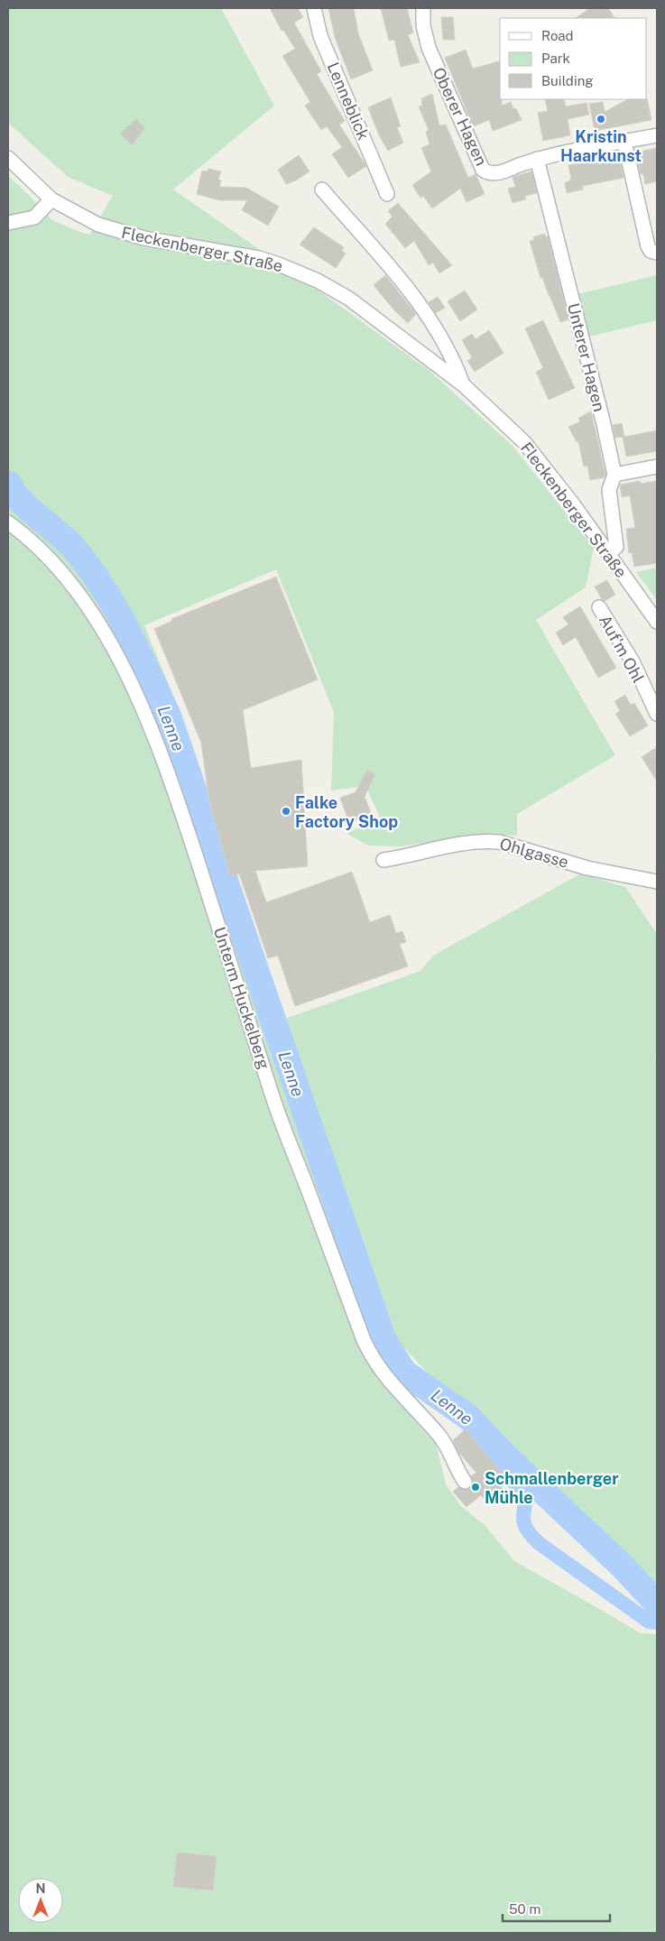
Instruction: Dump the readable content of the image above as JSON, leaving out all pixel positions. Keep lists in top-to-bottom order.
{
  "streets": {
    "street": [
      "Lenneblick",
      "Oberer Hagen",
      "Fleckenberger Straße",
      "Unterer Hagen",
      "Auf'm Ohl",
      "Ohlgasse",
      "Unterm Huckelberg"
    ]
  },
  "crossings": [
    ["Oberer Hagen", "Unterer Hagen"],
    ["Fleckenberger Straße", "Unterer Hagen"]
  ],
  "water": ["Lenne"],
  "places": ["Kristin Haarkunst", "Falke Factory Shop", "Schmallenberger Mühle"],
  "legend": ["Road", "Park", "Building"],
  "scale_bar": "50 m",
  "north": "top"
}
